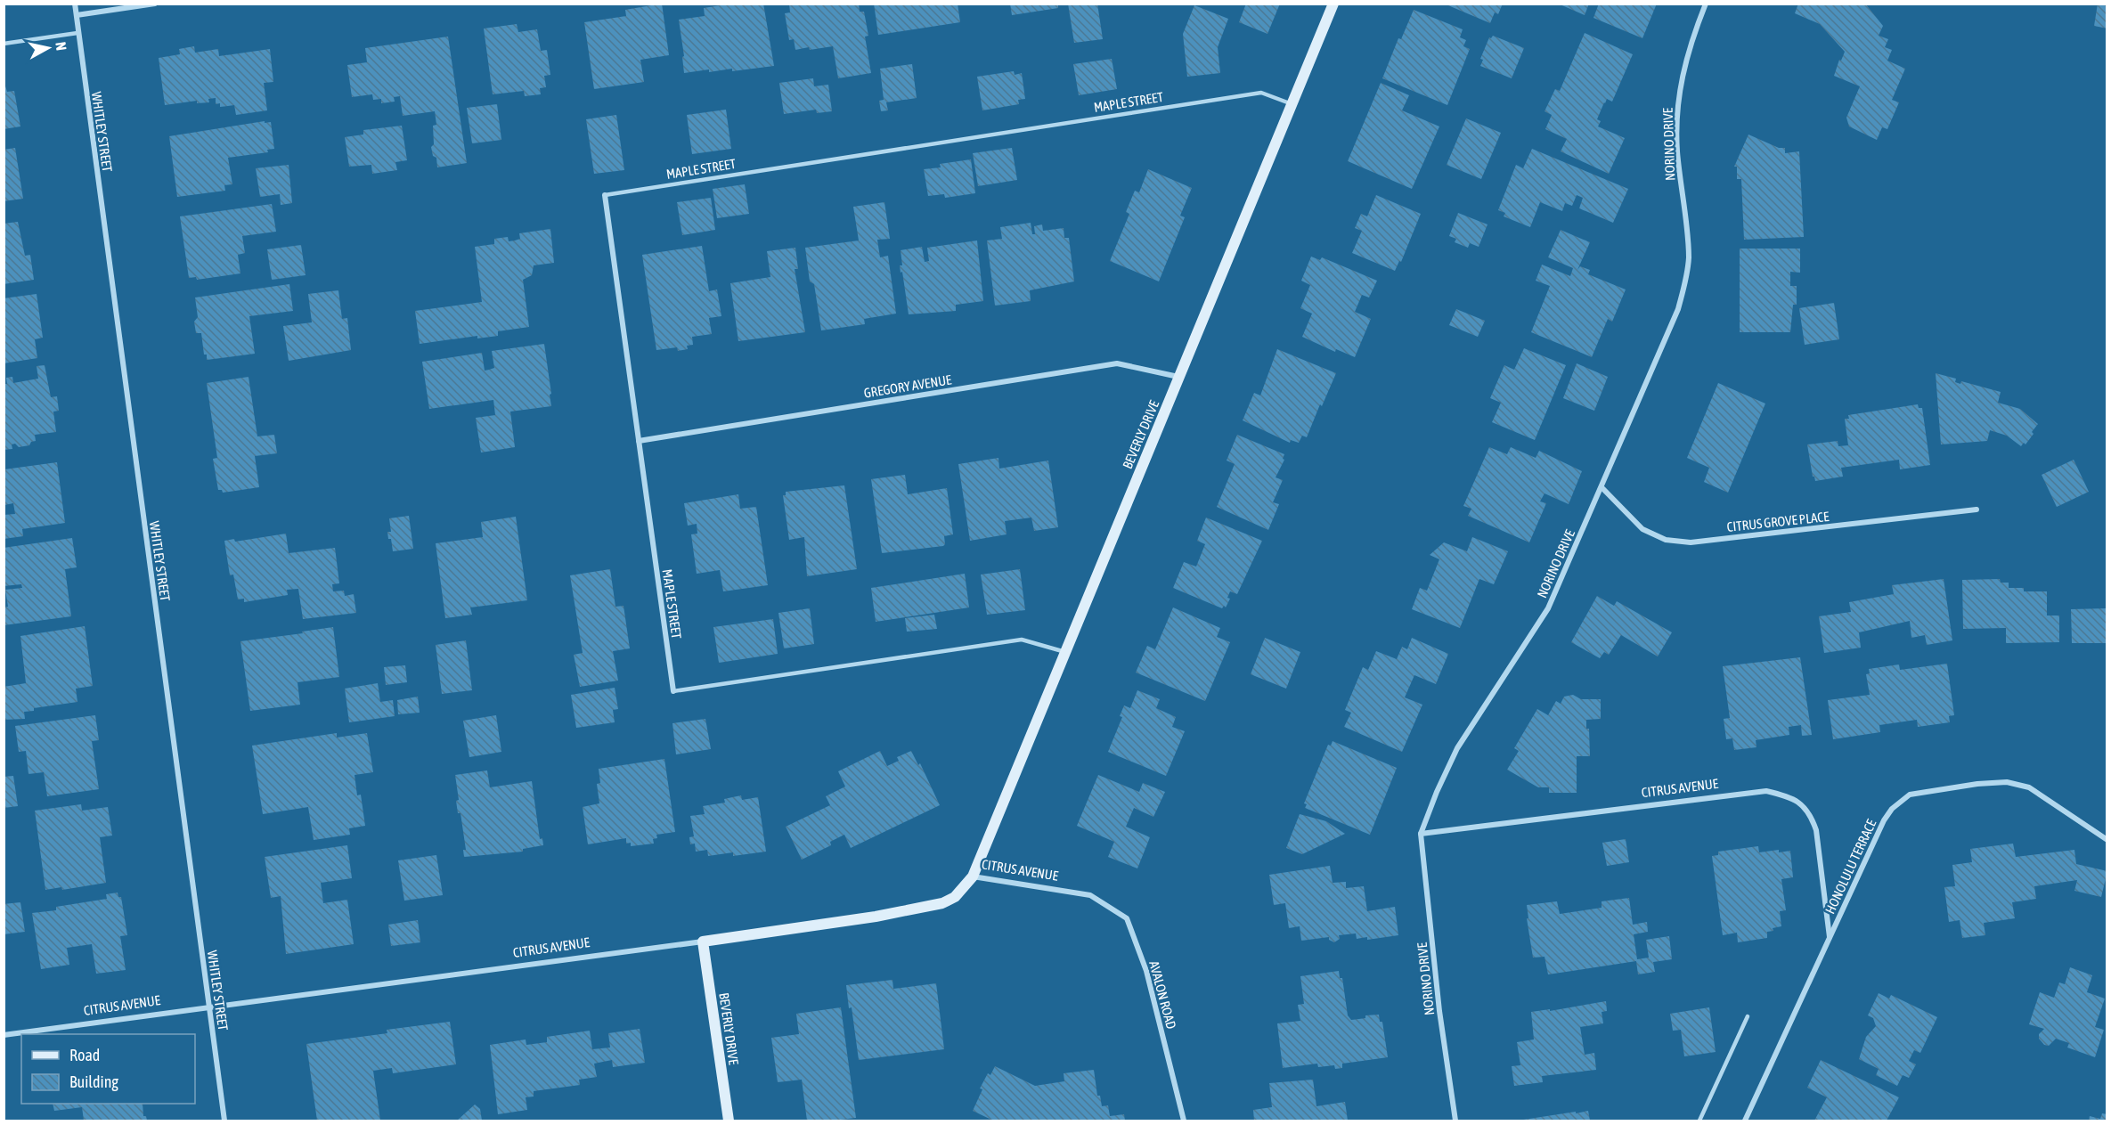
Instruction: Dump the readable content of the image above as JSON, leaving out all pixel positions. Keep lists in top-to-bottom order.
{
  "streets": {
    "street": [
      "MAPLE STREET",
      "WHITLEY STREET",
      "NORINO DRIVE",
      "GREGORY AVENUE",
      "BEVERLY DRIVE",
      "CITRUS GROVE PLACE",
      "CITRUS AVENUE",
      "HONOLULU TERRACE",
      "AVALON ROAD"
    ]
  },
  "crossings": [
    ["MAPLE STREET", "GREGORY AVENUE"],
    ["MAPLE STREET", "BEVERLY DRIVE"],
    ["WHITLEY STREET", "CITRUS AVENUE"],
    ["NORINO DRIVE", "CITRUS GROVE PLACE"],
    ["NORINO DRIVE", "CITRUS AVENUE"],
    ["GREGORY AVENUE", "BEVERLY DRIVE"],
    ["BEVERLY DRIVE", "CITRUS AVENUE"],
    ["CITRUS AVENUE", "HONOLULU TERRACE"],
    ["CITRUS AVENUE", "AVALON ROAD"]
  ],
  "legend": ["Road", "Building"],
  "north": "right"
}
